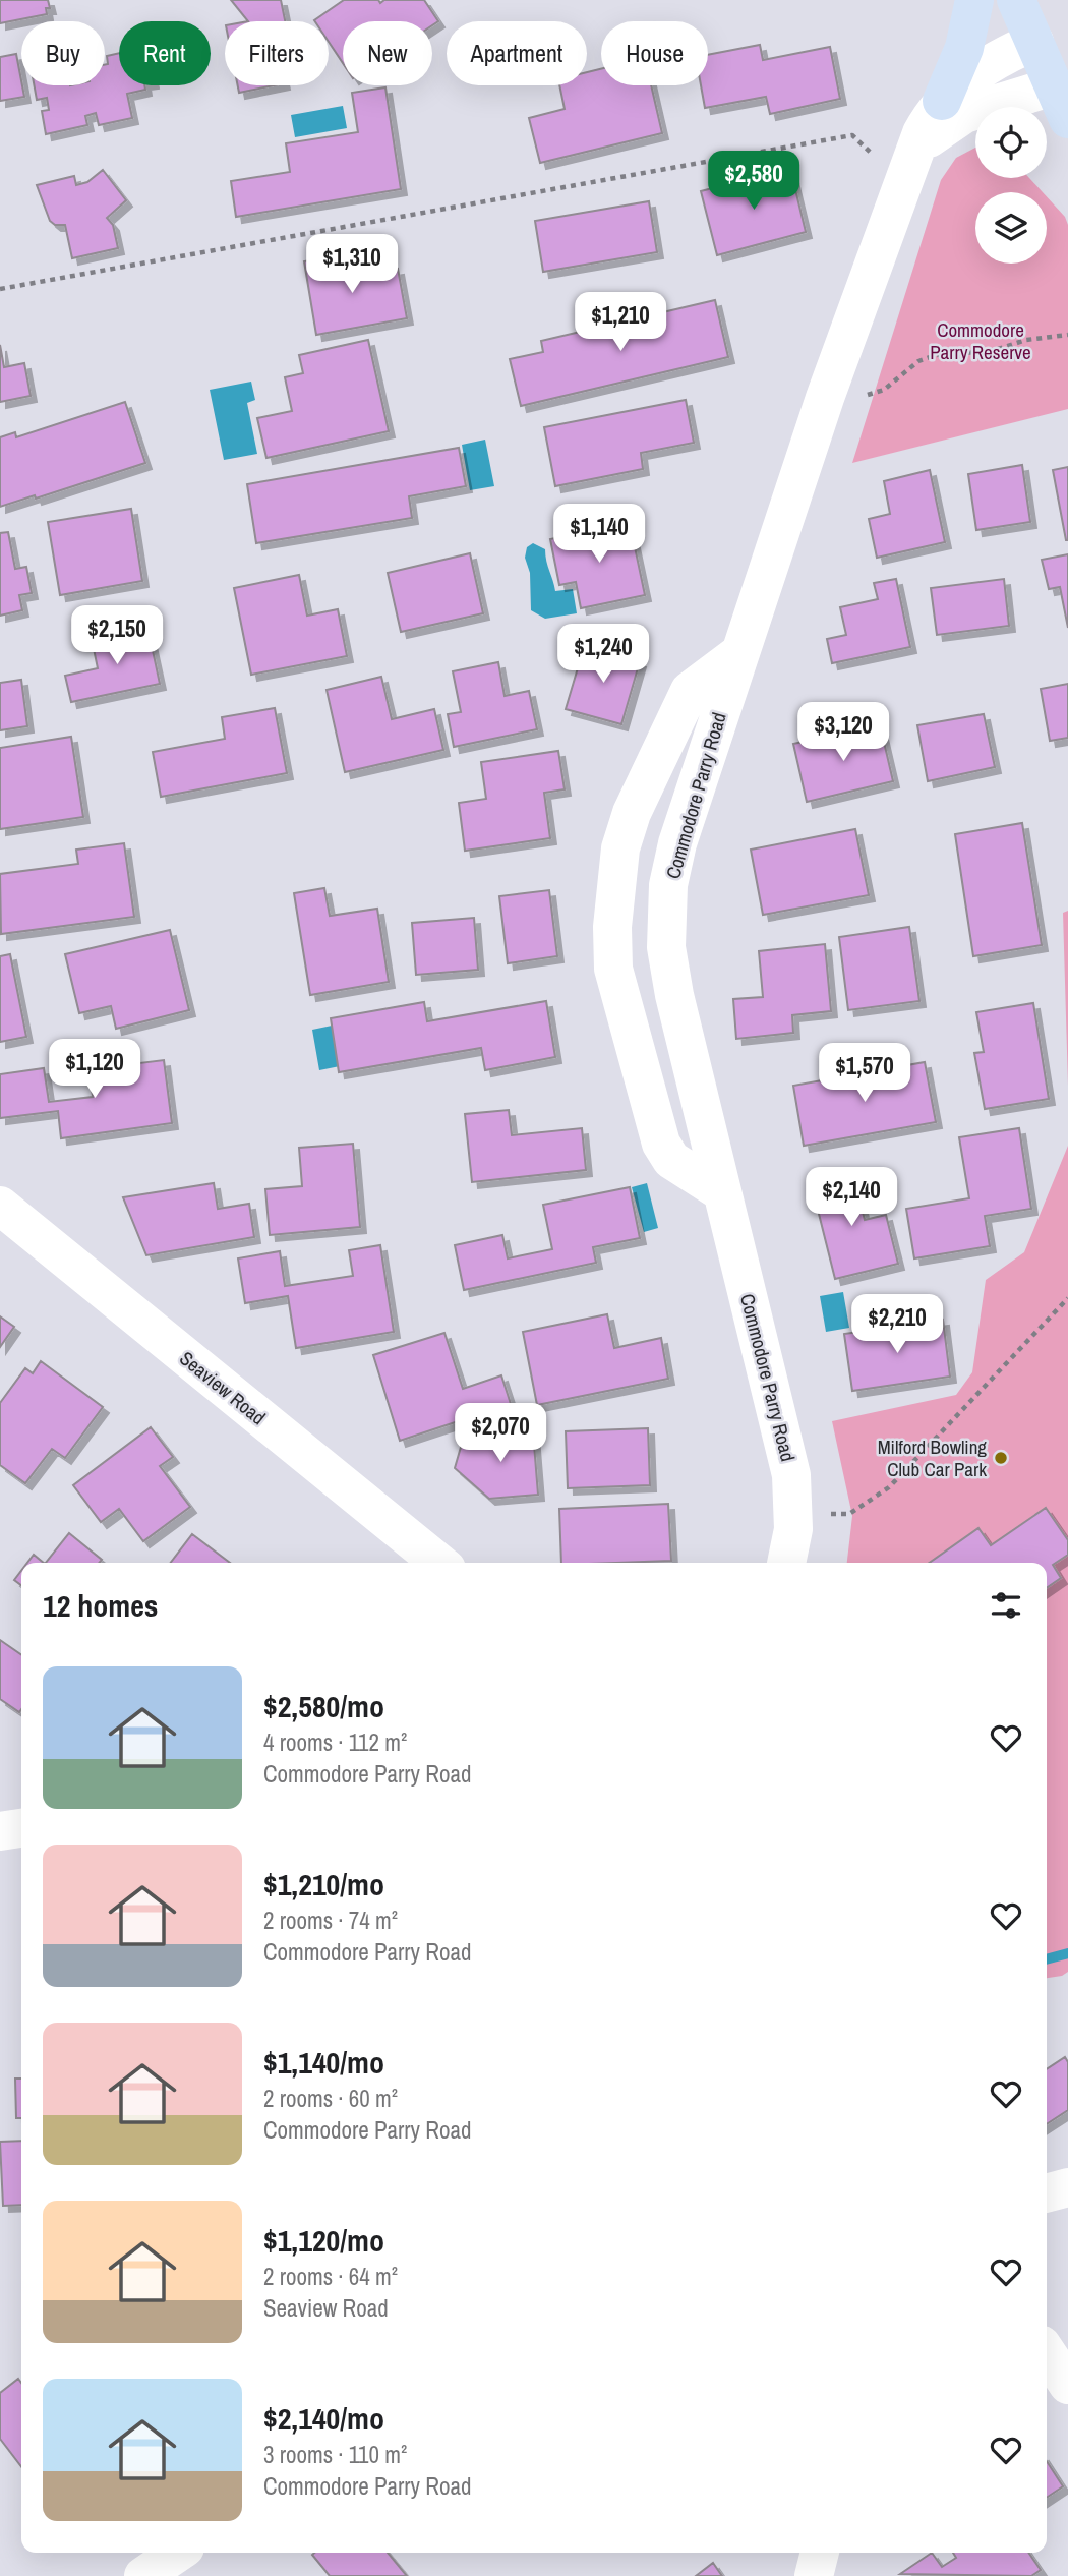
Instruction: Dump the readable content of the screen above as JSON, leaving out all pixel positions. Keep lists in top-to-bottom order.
{
  "streets": {
    "street": ["Commodore Parry Road", "Seaview Road"]
  },
  "parks": ["Commodore Parry Reserve"],
  "places": ["Milford Bowling Club Car Park"],
  "page": {
    "chip": [
      "Buy",
      "Rent",
      "Filters",
      "New",
      "Apartment",
      "House"
    ],
    "price": [
      "$2,580",
      "$1,310",
      "$1,210",
      "$1,140",
      "$2,150",
      "$1,240",
      "$3,120",
      "$1,120",
      "$1,570",
      "$2,140",
      "$2,210",
      "$2,070"
    ],
    "heading": "12 homes",
    "list": [
      {
        "name": "$2,580/mo",
        "note": "4 rooms · 112 m² · Commodore Parry Road"
      },
      {
        "name": "$1,210/mo",
        "note": "2 rooms · 74 m² · Commodore Parry Road"
      },
      {
        "name": "$1,140/mo",
        "note": "2 rooms · 60 m² · Commodore Parry Road"
      },
      {
        "name": "$1,120/mo",
        "note": "2 rooms · 64 m² · Seaview Road"
      },
      {
        "name": "$2,140/mo",
        "note": "3 rooms · 110 m² · Commodore Parry Road"
      }
    ]
  }
}
